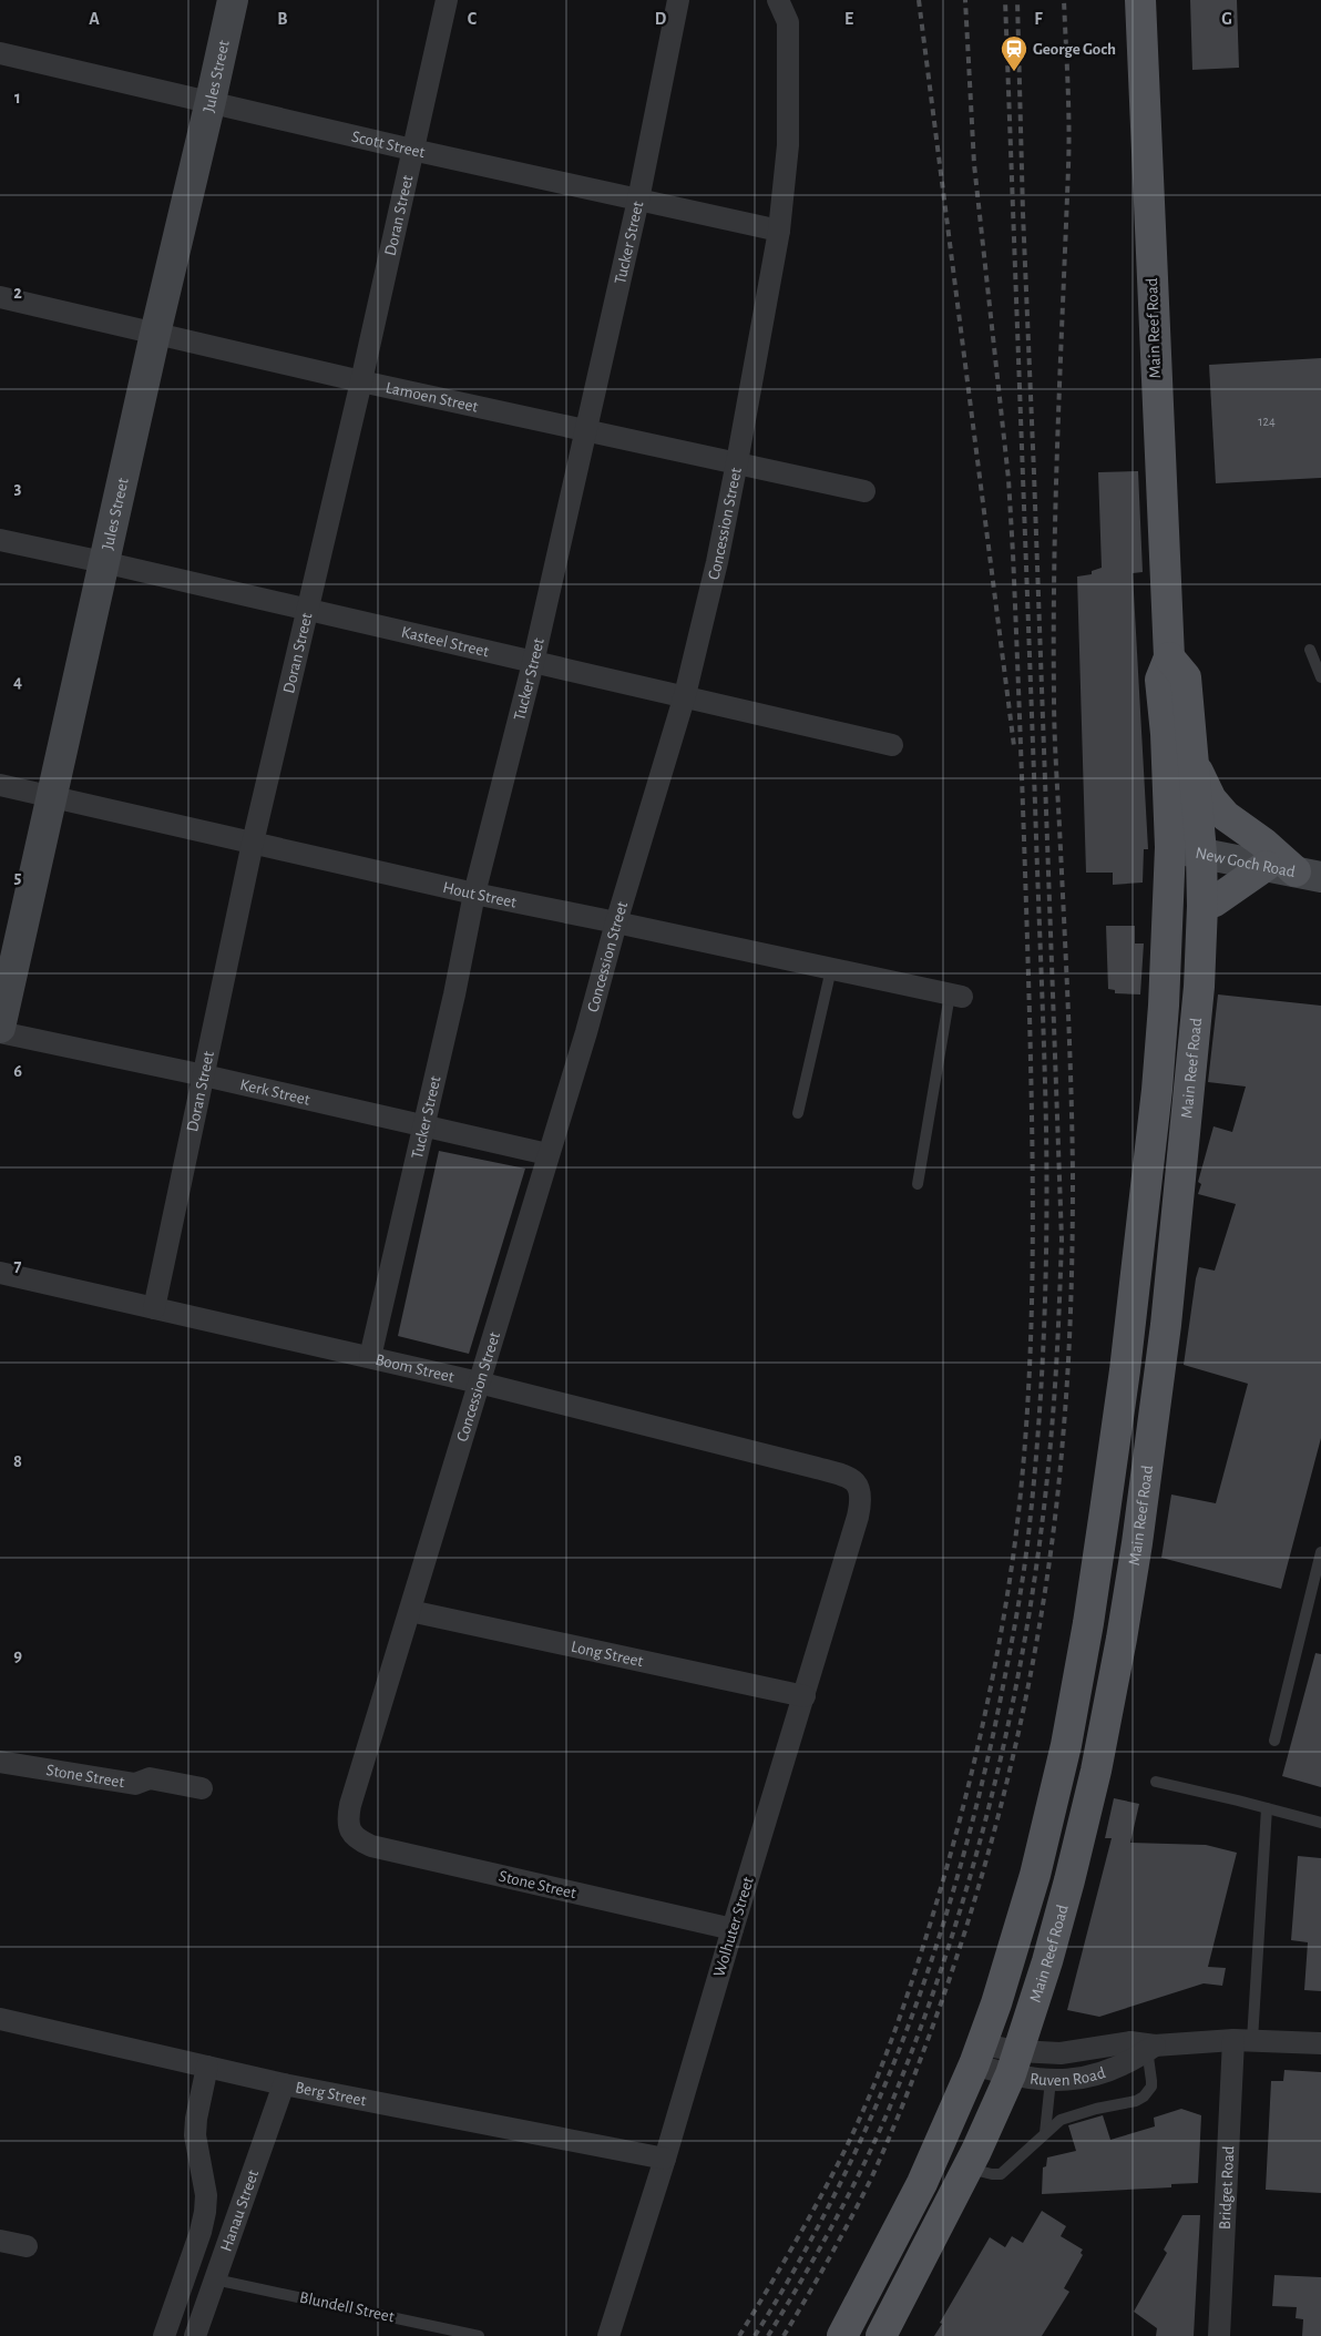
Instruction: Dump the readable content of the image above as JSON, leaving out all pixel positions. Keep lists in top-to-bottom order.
{
  "streets": {
    "main road": ["Jules Street", "Main Reef Road", "New Goch Road"],
    "street": [
      "Scott Street",
      "Doran Street",
      "Tucker Street",
      "Lamoen Street",
      "Concession Street",
      "Kasteel Street",
      "Hout Street",
      "Kerk Street",
      "Boom Street",
      "Long Street",
      "Stone Street",
      "Wolhuter Street",
      "Ruven Road",
      "Berg Street",
      "Bridget Road",
      "Hanau Street"
    ],
    "lane": ["Blundell Street"]
  },
  "crossings": [
    ["Jules Street", "Scott Street"],
    ["Jules Street", "Lamoen Street"],
    ["Jules Street", "Kasteel Street"],
    ["Jules Street", "Hout Street"],
    ["Jules Street", "Kerk Street"],
    ["Scott Street", "Doran Street"],
    ["Scott Street", "Tucker Street"],
    ["Scott Street", "Concession Street"],
    ["Doran Street", "Lamoen Street"],
    ["Doran Street", "Kasteel Street"],
    ["Doran Street", "Hout Street"],
    ["Doran Street", "Kerk Street"],
    ["Doran Street", "Boom Street"],
    ["Tucker Street", "Lamoen Street"],
    ["Tucker Street", "Kasteel Street"],
    ["Tucker Street", "Hout Street"],
    ["Tucker Street", "Kerk Street"],
    ["Tucker Street", "Boom Street"],
    ["Main Reef Road", "New Goch Road"],
    ["Main Reef Road", "Ruven Road"],
    ["Lamoen Street", "Concession Street"],
    ["Concession Street", "Kasteel Street"],
    ["Concession Street", "Hout Street"],
    ["Concession Street", "Kerk Street"],
    ["Concession Street", "Boom Street"],
    ["Concession Street", "Long Street"],
    ["Concession Street", "Stone Street"],
    ["Boom Street", "Wolhuter Street"],
    ["Long Street", "Wolhuter Street"],
    ["Stone Street", "Wolhuter Street"],
    ["Wolhuter Street", "Berg Street"],
    ["Ruven Road", "Bridget Road"],
    ["Berg Street", "Hanau Street"],
    ["Hanau Street", "Blundell Street"]
  ],
  "places": {
    "station": ["George Goch"]
  },
  "house_numbers": ["124"],
  "grid": {
    "columns": [
      "A",
      "B",
      "C",
      "D",
      "E",
      "F",
      "G"
    ],
    "rows": [
      "1",
      "2",
      "3",
      "4",
      "5",
      "6",
      "7",
      "8",
      "9"
    ]
  }
}
